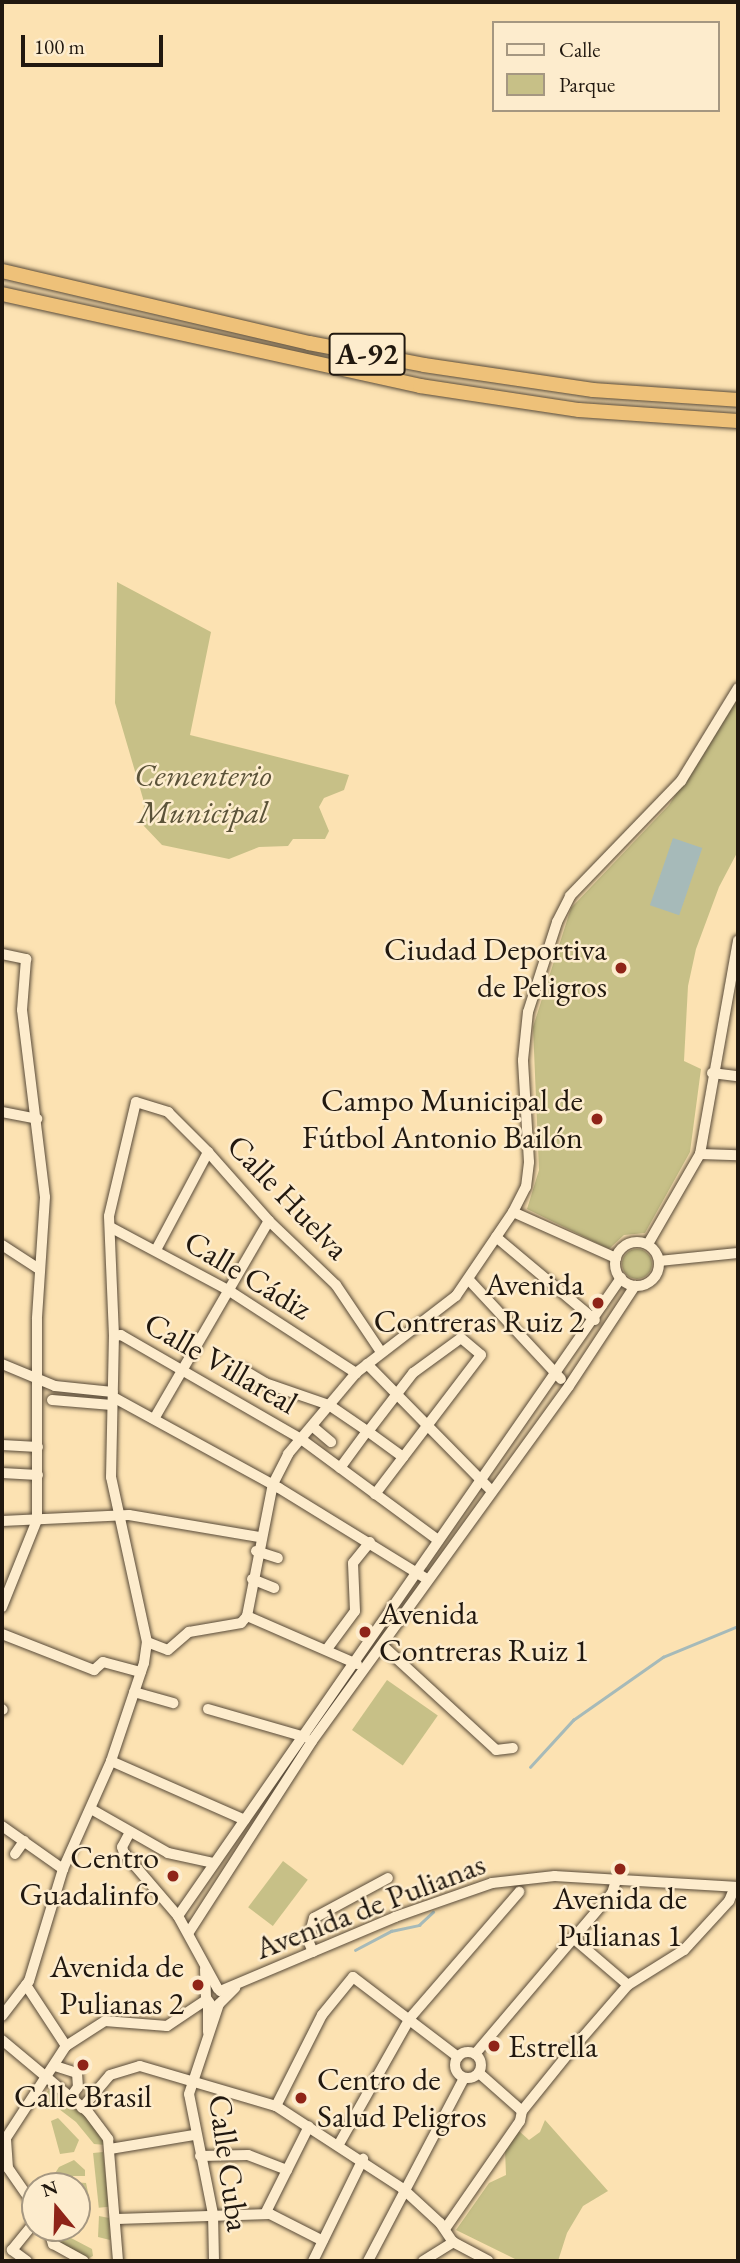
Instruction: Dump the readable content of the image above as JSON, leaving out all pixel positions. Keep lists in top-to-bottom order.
{
  "streets": {
    "highway": ["A-92"],
    "street": [
      "Calle Huelva",
      "Calle Cádiz",
      "Calle Villareal",
      "Avenida de Pulianas",
      "Calle Cuba"
    ]
  },
  "crossings": [
    ["Calle Huelva", "Calle Cádiz"],
    ["Avenida de Pulianas", "Calle Cuba"]
  ],
  "parks": ["Cementerio Municipal"],
  "places": [
    "Ciudad Deportiva de Peligros",
    "Campo Municipal de Fútbol Antonio Bailón",
    "Avenida Contreras Ruiz 2",
    "Avenida Contreras Ruiz 1",
    "Avenida de Pulianas 1",
    "Centro Guadalinfo",
    "Avenida de Pulianas 2",
    "Estrella",
    "Calle Brasil",
    "Centro de Salud Peligros"
  ],
  "legend": ["Calle", "Parque"],
  "scale_bar": "100 m",
  "north": "top"
}
